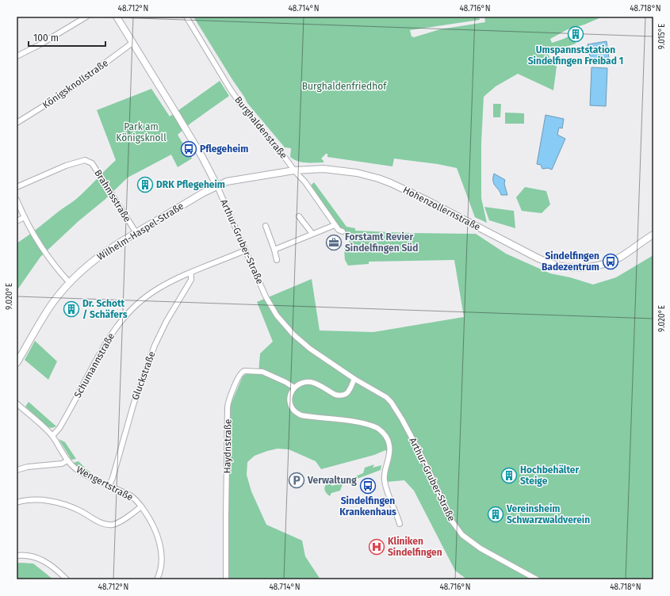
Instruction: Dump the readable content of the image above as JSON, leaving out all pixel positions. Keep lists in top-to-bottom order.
{
  "streets": {
    "street": [
      "Königsknollstraße",
      "Burghaldenstraße",
      "Brahmsstraße",
      "Hohenzollernstraße",
      "Wilhelm-Haspel-Straße",
      "Arthur-Gruber-Straße",
      "Schumannstraße",
      "Gluckstraße",
      "Haydnstraße",
      "Wengertstraße"
    ]
  },
  "crossings": [
    ["Königsknollstraße", "Arthur-Gruber-Straße"],
    ["Burghaldenstraße", "Hohenzollernstraße"],
    ["Brahmsstraße", "Wilhelm-Haspel-Straße"],
    ["Hohenzollernstraße", "Wilhelm-Haspel-Straße"],
    ["Hohenzollernstraße", "Arthur-Gruber-Straße"],
    ["Wilhelm-Haspel-Straße", "Arthur-Gruber-Straße"],
    ["Arthur-Gruber-Straße", "Schumannstraße"],
    ["Schumannstraße", "Gluckstraße"],
    ["Schumannstraße", "Wengertstraße"],
    ["Gluckstraße", "Wengertstraße"]
  ],
  "parks": ["Burghaldenfriedhof", "Park am Königsknoll"],
  "places": {
    "building": [
      "Umspannststation Sindelfingen Freibad 1",
      "DRK Pflegeheim",
      "Dr. Schott / Schäfers",
      "Hochbehälter Steige",
      "Vereinsheim Schwarzwaldverein"
    ],
    "bus stop": ["Pflegeheim", "Sindelfingen Badezentrum", "Sindelfingen Krankenhaus"],
    "office": ["Forstamt Revier Sindelfingen Süd"],
    "parking": ["Verwaltung"],
    "hospital": ["Kliniken Sindelfingen"]
  },
  "scale_bar": "100 m",
  "coordinates": [
    "48.712°N",
    "48.714°N",
    "48.716°N",
    "48.718°N",
    "9.015°E",
    "9.020°E"
  ]
}
